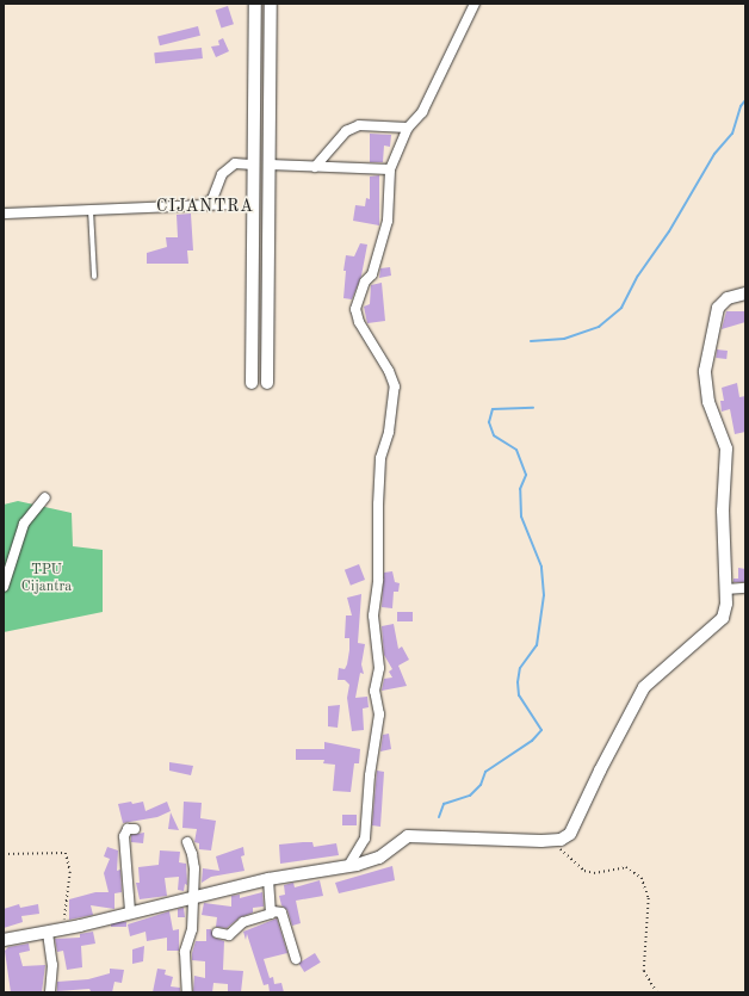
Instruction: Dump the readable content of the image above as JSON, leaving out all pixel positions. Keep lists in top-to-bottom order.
{
  "districts": ["CIJANTRA"],
  "parks": ["TPU Cijantra"]
}
